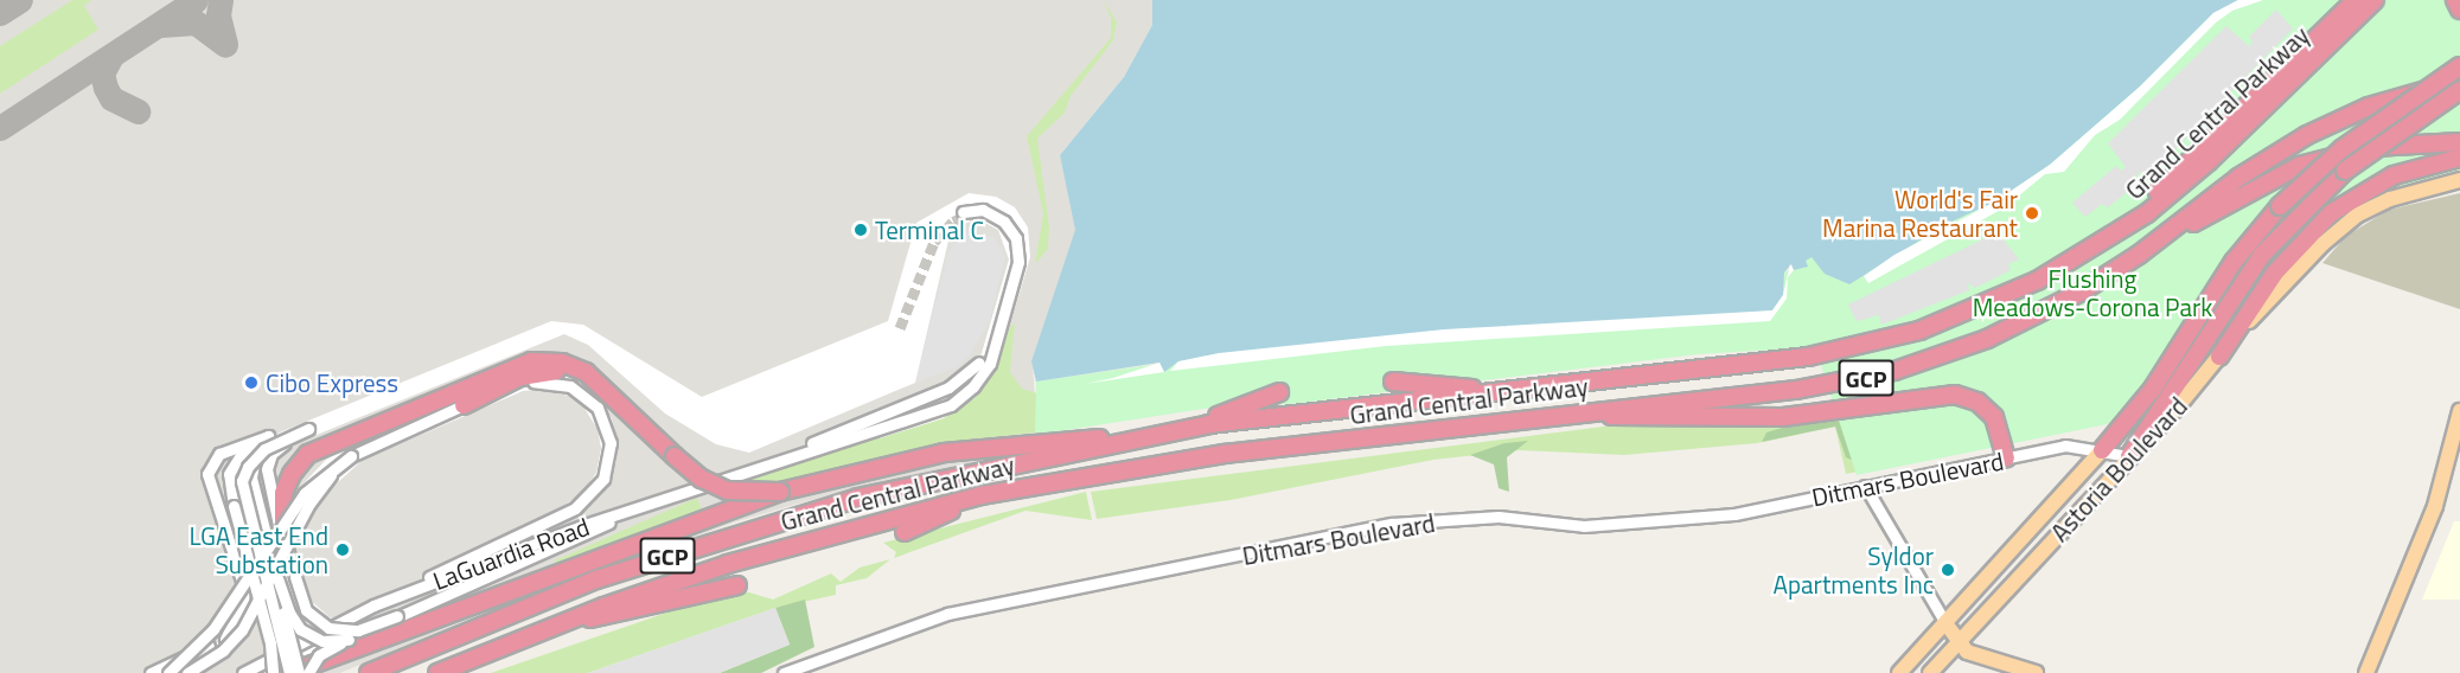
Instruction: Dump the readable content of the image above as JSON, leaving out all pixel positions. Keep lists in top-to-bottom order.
{
  "streets": {
    "highway": ["Grand Central Parkway", "GCP"],
    "main road": ["Astoria Boulevard"],
    "street": ["Ditmars Boulevard", "LaGuardia Road"]
  },
  "crossings": [
    ["Astoria Boulevard", "Ditmars Boulevard"]
  ],
  "parks": ["Flushing Meadows-Corona Park"],
  "places": [
    "World's Fair Marina Restaurant",
    "Terminal C",
    "Cibo Express",
    "LGA East End Substation",
    "Syldor Apartments Inc"
  ]
}
